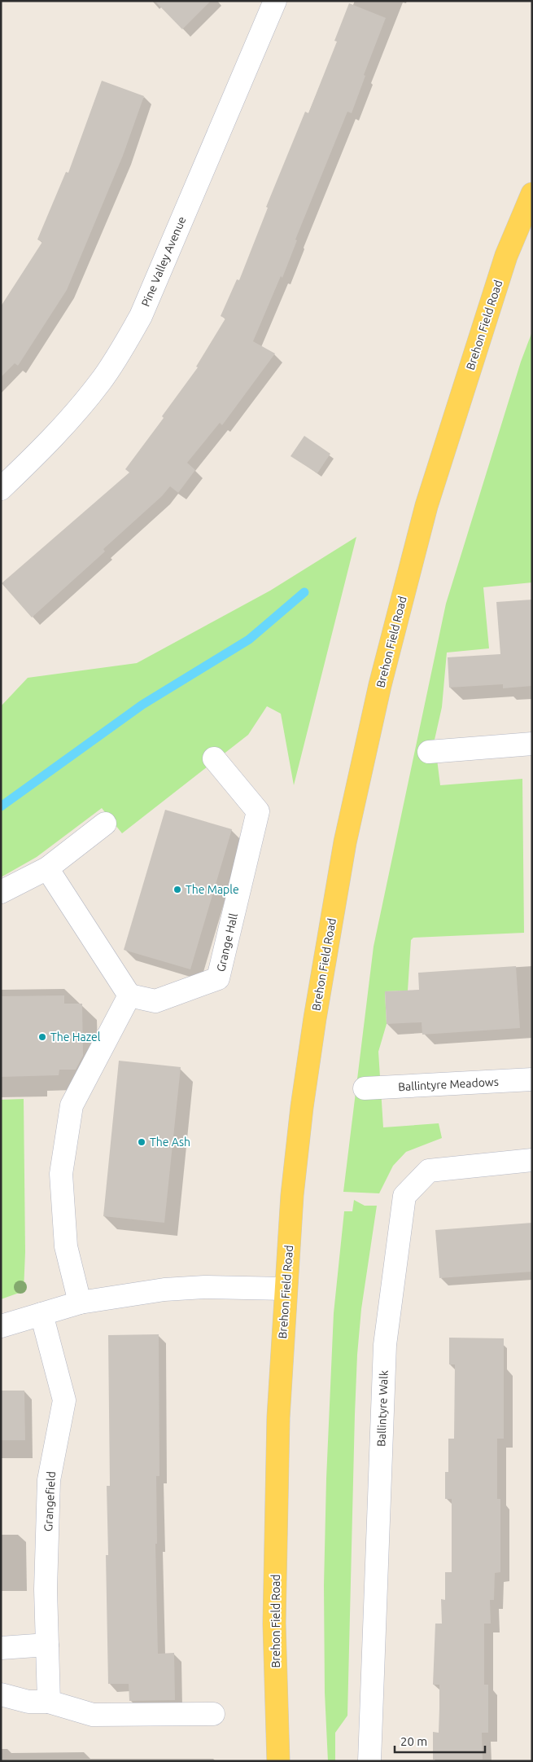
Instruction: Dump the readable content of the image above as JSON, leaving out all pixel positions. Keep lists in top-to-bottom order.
{
  "streets": {
    "main road": ["Brehon Field Road"],
    "street": [
      "Pine Valley Avenue",
      "Grange Hall",
      "Ballintyre Meadows",
      "Ballintyre Walk",
      "Grangefield"
    ]
  },
  "places": ["The Maple", "The Hazel", "The Ash"],
  "scale_bar": "20 m"
}
